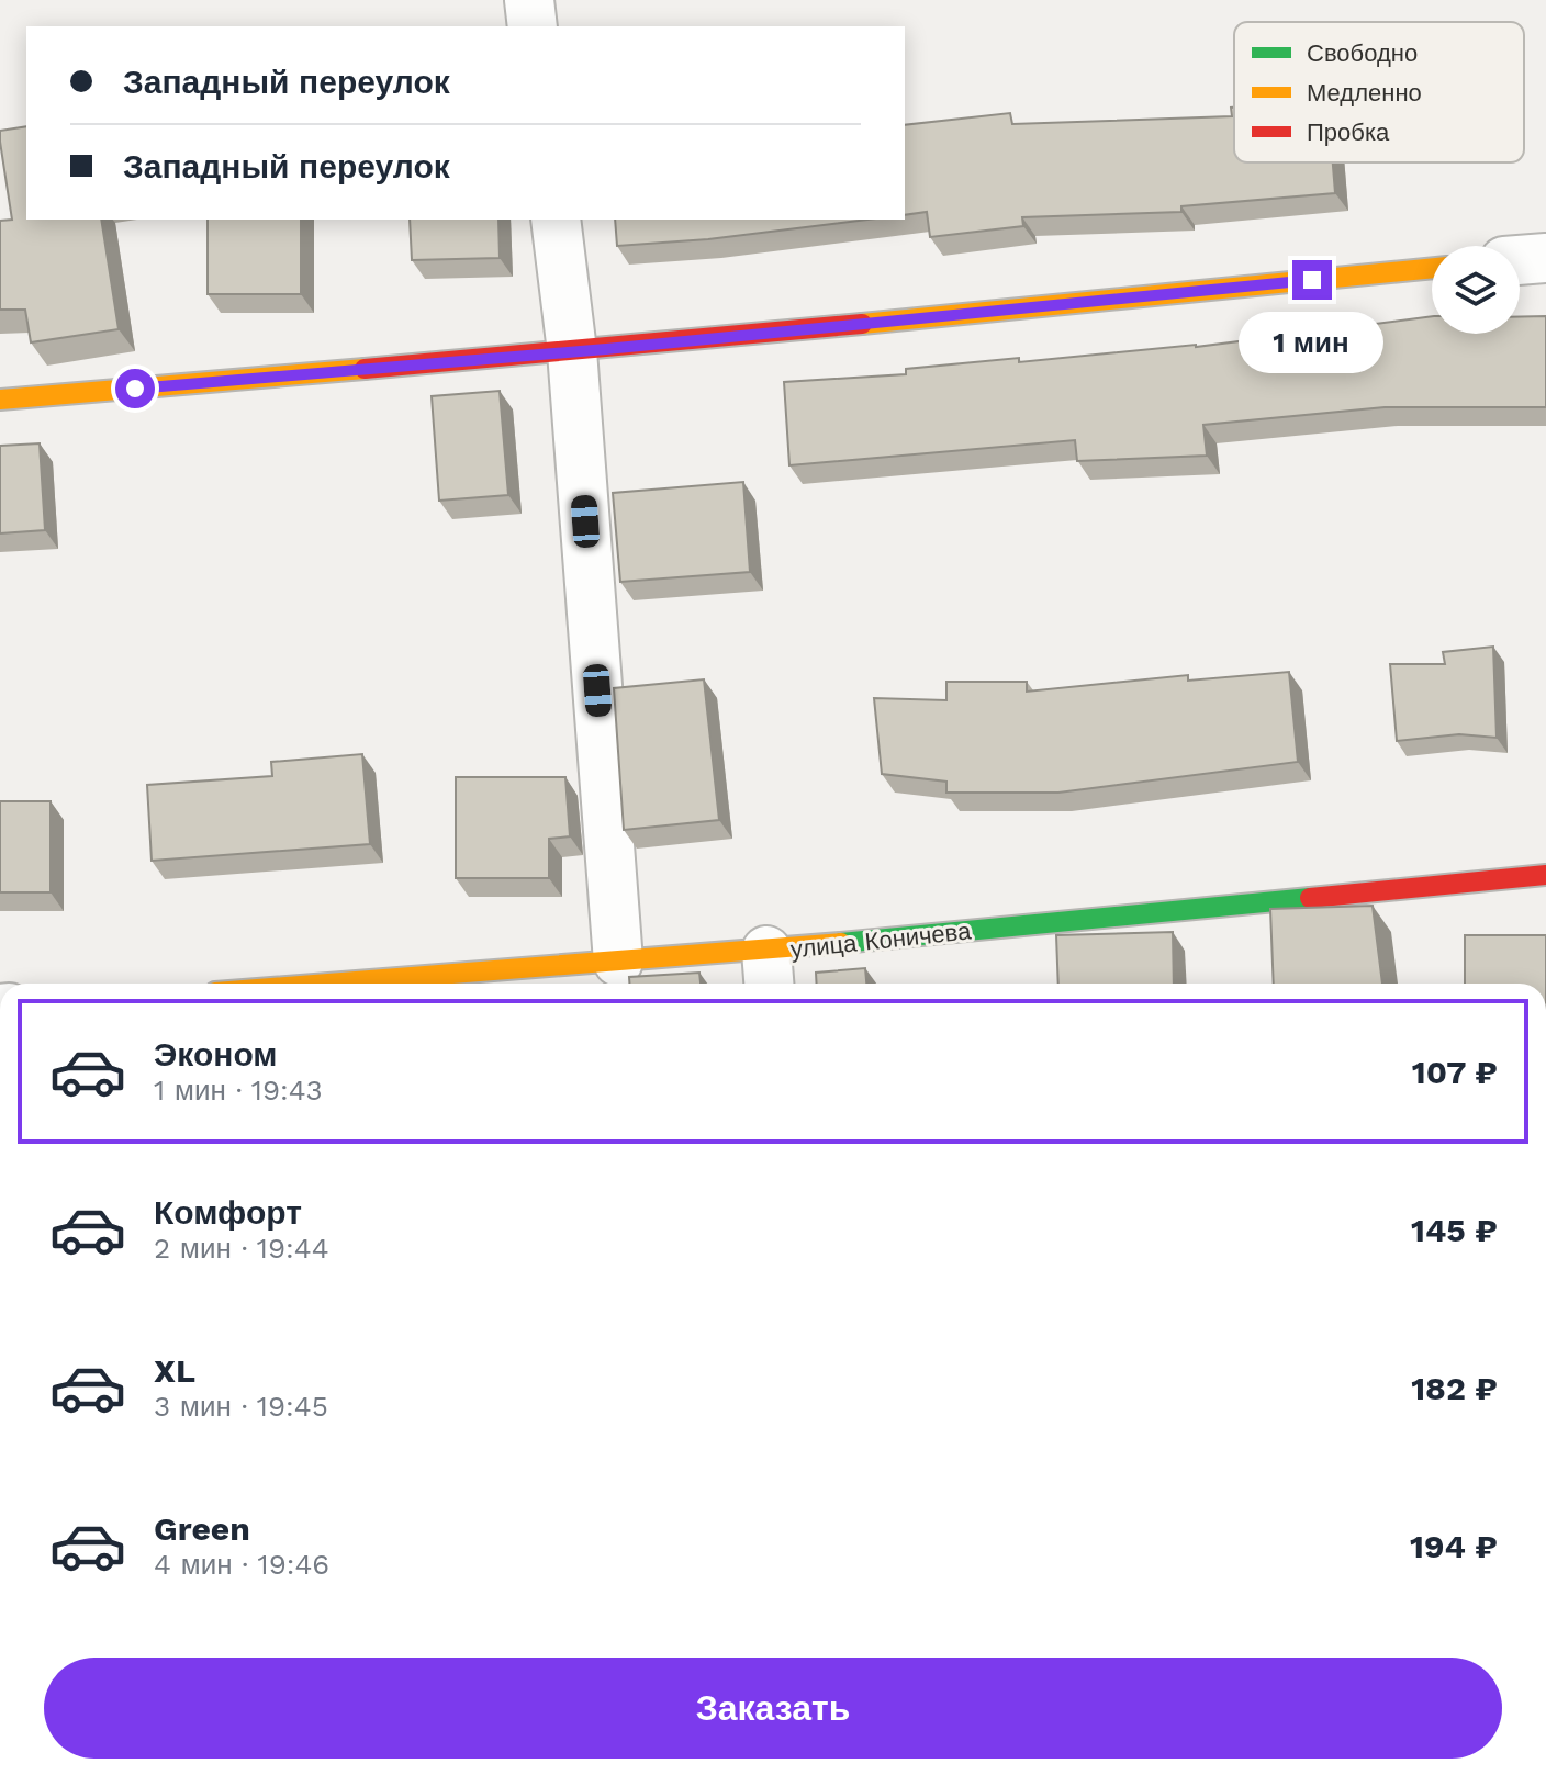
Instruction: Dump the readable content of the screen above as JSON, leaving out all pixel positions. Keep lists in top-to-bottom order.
{
  "streets": {
    "street": ["улица Коничева"]
  },
  "legend": ["Свободно", "Медленно", "Пробка"],
  "page": {
    "banner": ["Западный переулок", "Западный переулок"],
    "bubble": "1 мин",
    "list": [
      {
        "name": "Эконом",
        "note": "1 мин · 19:43",
        "value": "107 ₽"
      },
      {
        "name": "Комфорт",
        "note": "2 мин · 19:44",
        "value": "145 ₽"
      },
      {
        "name": "XL",
        "note": "3 мин · 19:45",
        "value": "182 ₽"
      },
      {
        "name": "Green",
        "note": "4 мин · 19:46",
        "value": "194 ₽"
      }
    ],
    "buttons": "Заказать"
  }
}
